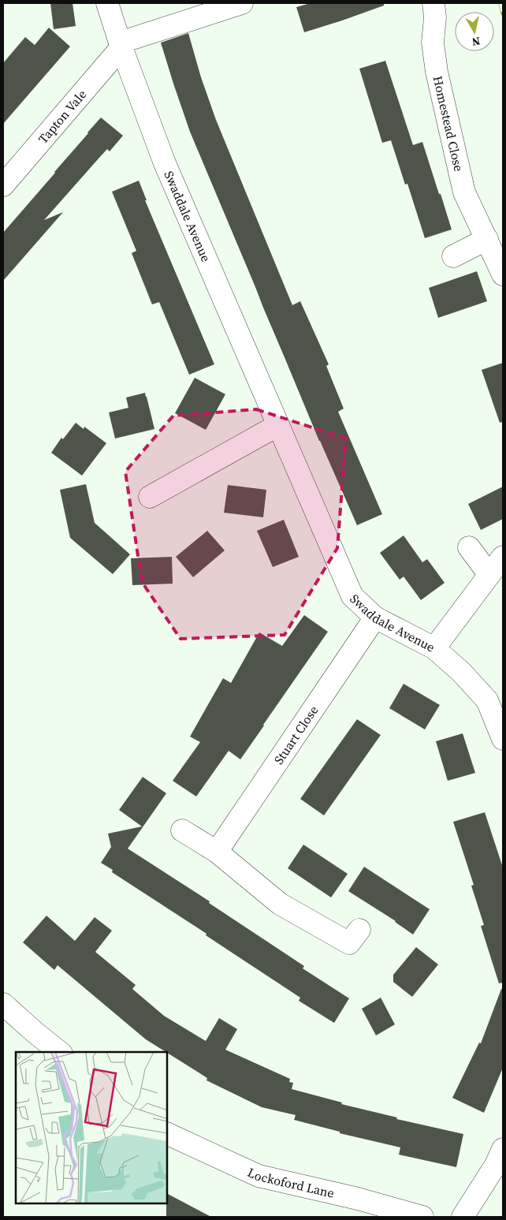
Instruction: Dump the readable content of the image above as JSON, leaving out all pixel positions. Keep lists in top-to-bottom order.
{
  "streets": {
    "street": [
      "Tapton Vale",
      "Homestead Close",
      "Swaddale Avenue",
      "Stuart Close",
      "Lockoford Lane"
    ]
  },
  "crossings": [
    ["Tapton Vale", "Swaddale Avenue"],
    ["Swaddale Avenue", "Stuart Close"]
  ],
  "north": "bottom"
}
